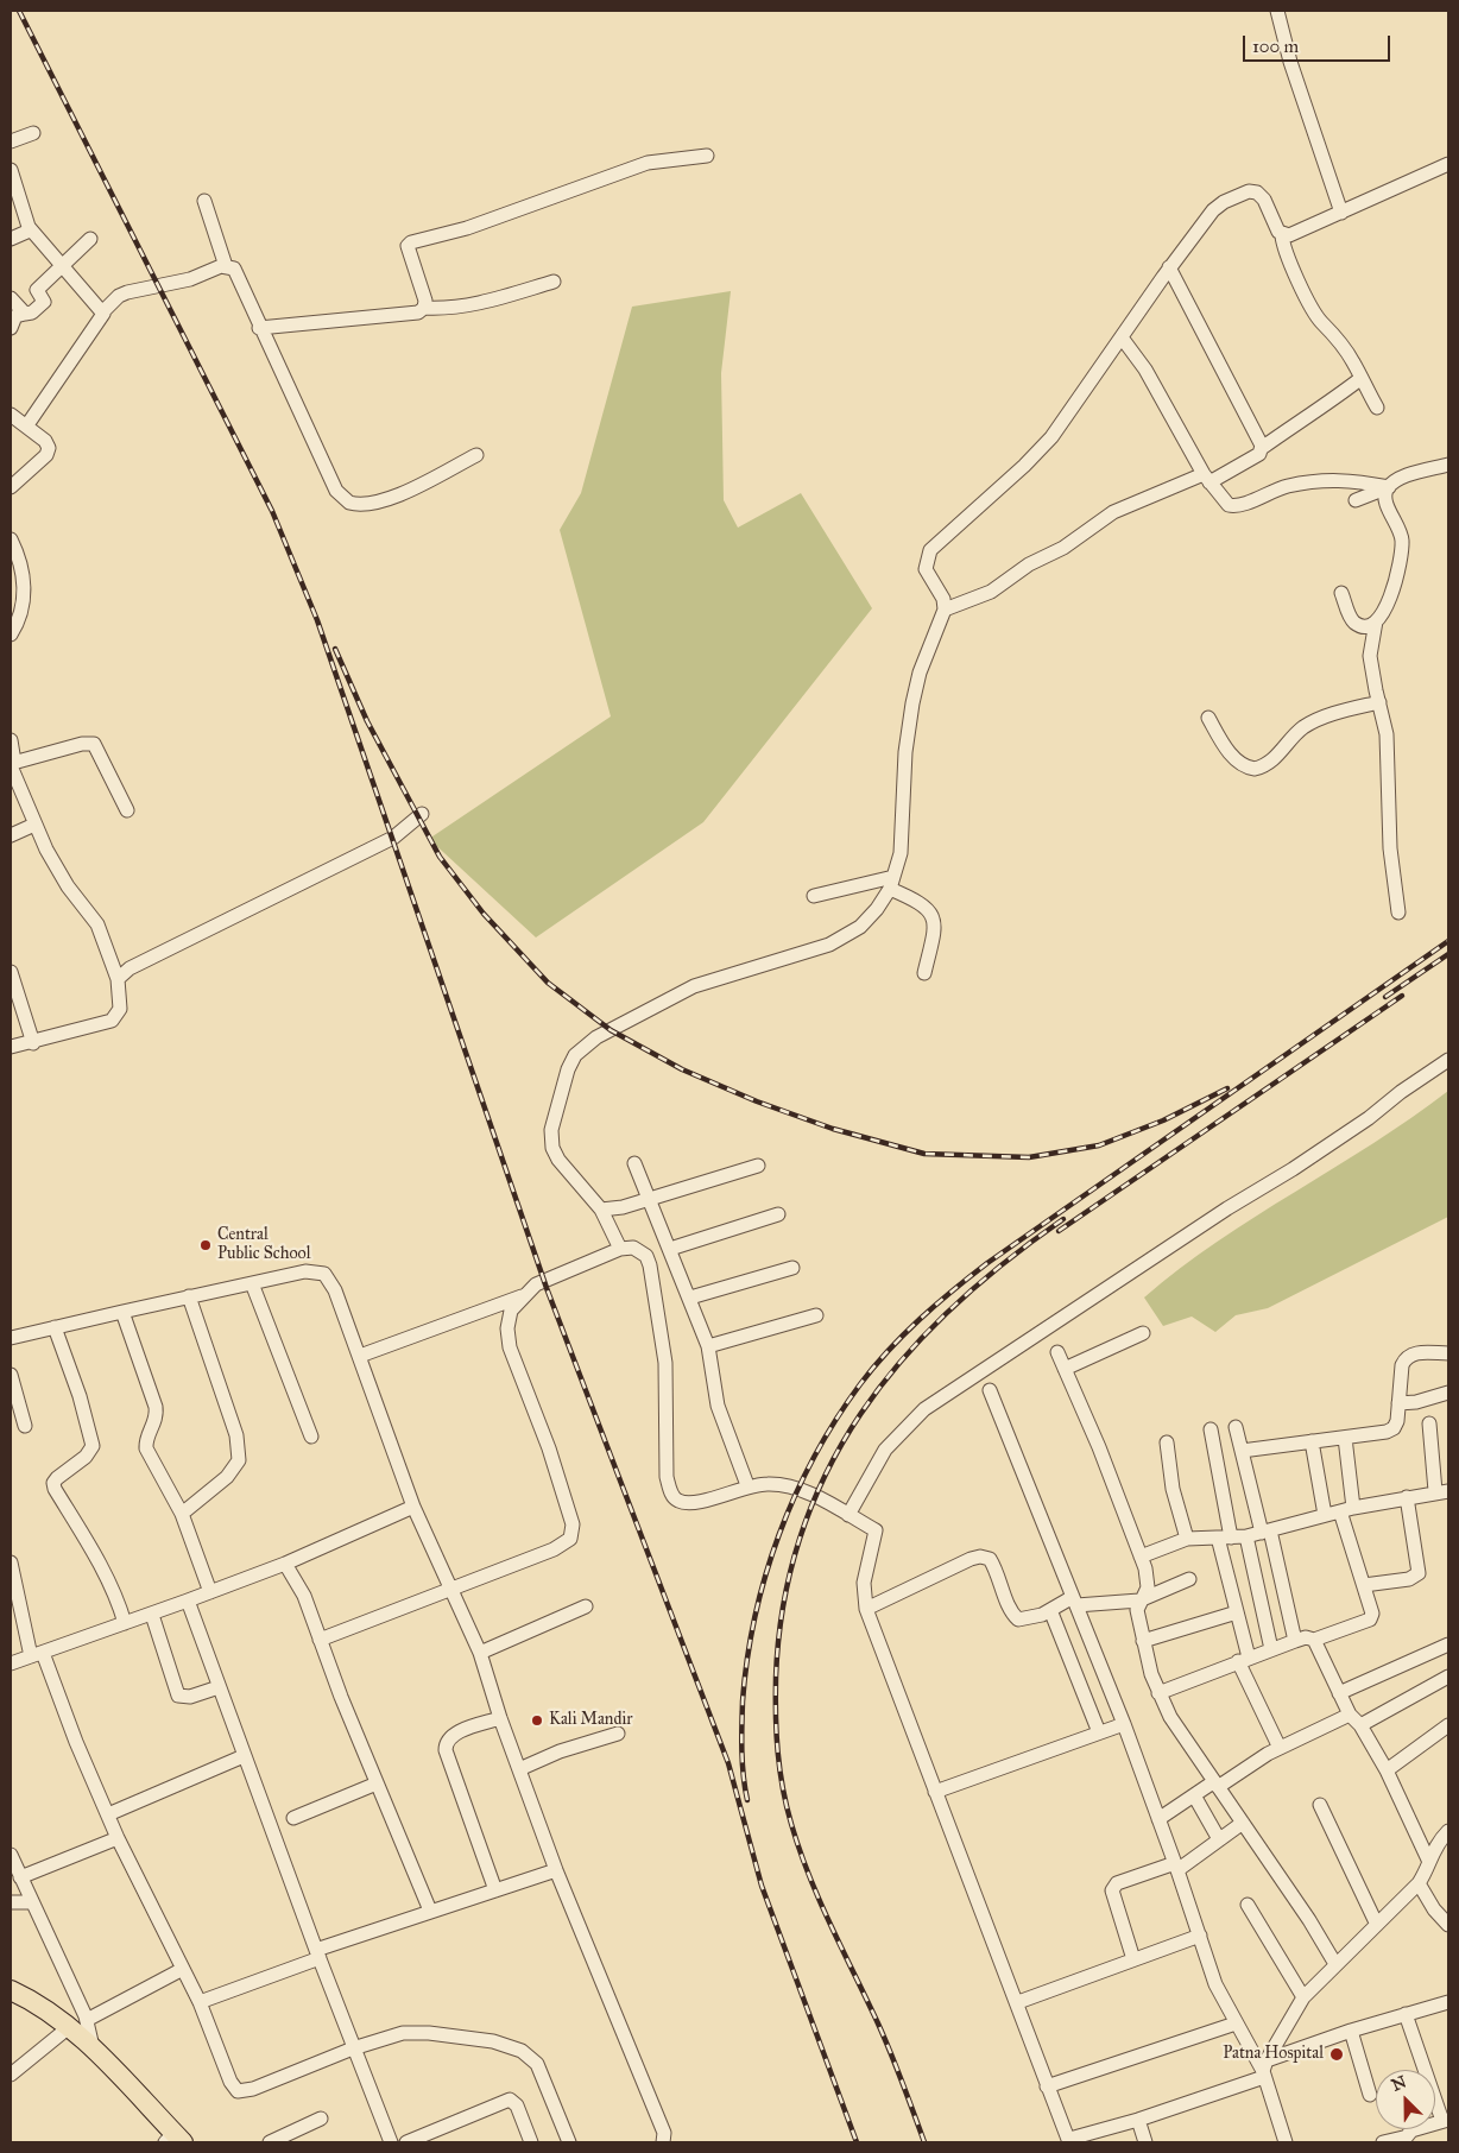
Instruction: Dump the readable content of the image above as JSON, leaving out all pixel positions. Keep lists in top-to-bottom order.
{
  "places": ["Central Public School", "Kali Mandir", "Patna Hospital"],
  "scale_bar": "100 m",
  "north": "top left"
}
